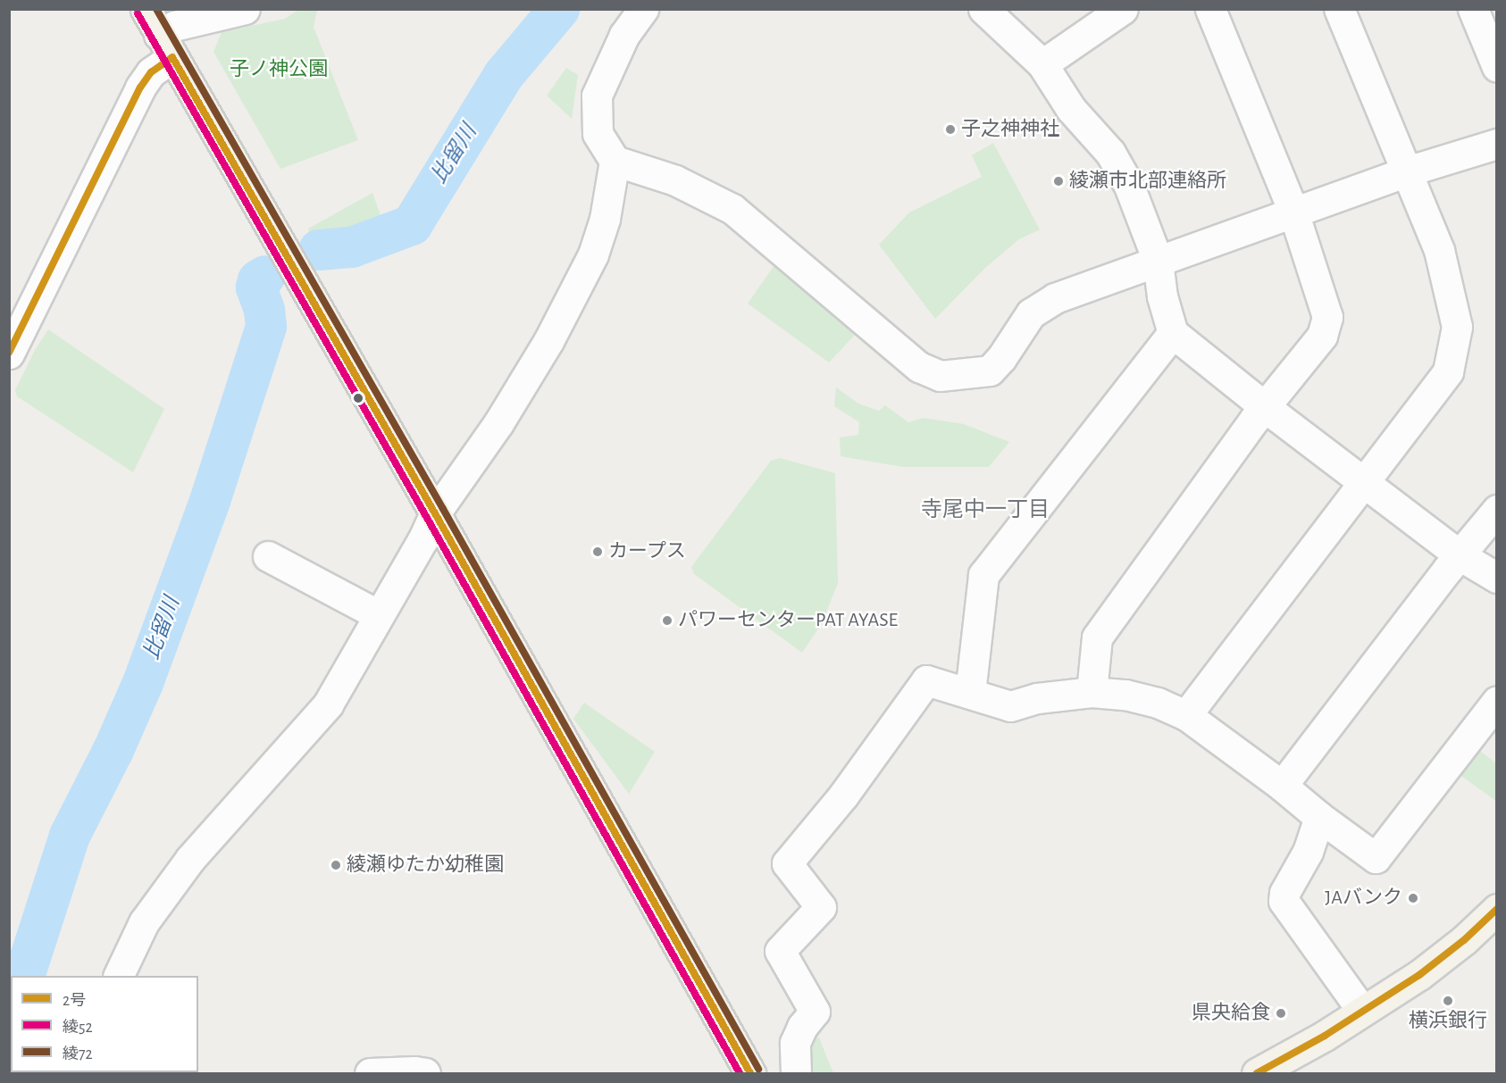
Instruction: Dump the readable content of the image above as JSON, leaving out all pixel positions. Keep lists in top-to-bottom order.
{
  "districts": ["寺尾中一丁目"],
  "water": ["比留川"],
  "parks": ["子ノ神公園"],
  "places": [
    "子之神神社",
    "綾瀬市北部連絡所",
    "カープス",
    "パワーセンターPAT AYASE",
    "綾瀬ゆたか幼稚園",
    "JAバンク",
    "横浜銀行",
    "県央給食"
  ],
  "lines": ["transit line 綾72", "transit line 綾52", "transit line 2号"],
  "legend": ["2号", "綾52", "綾72"]
}
